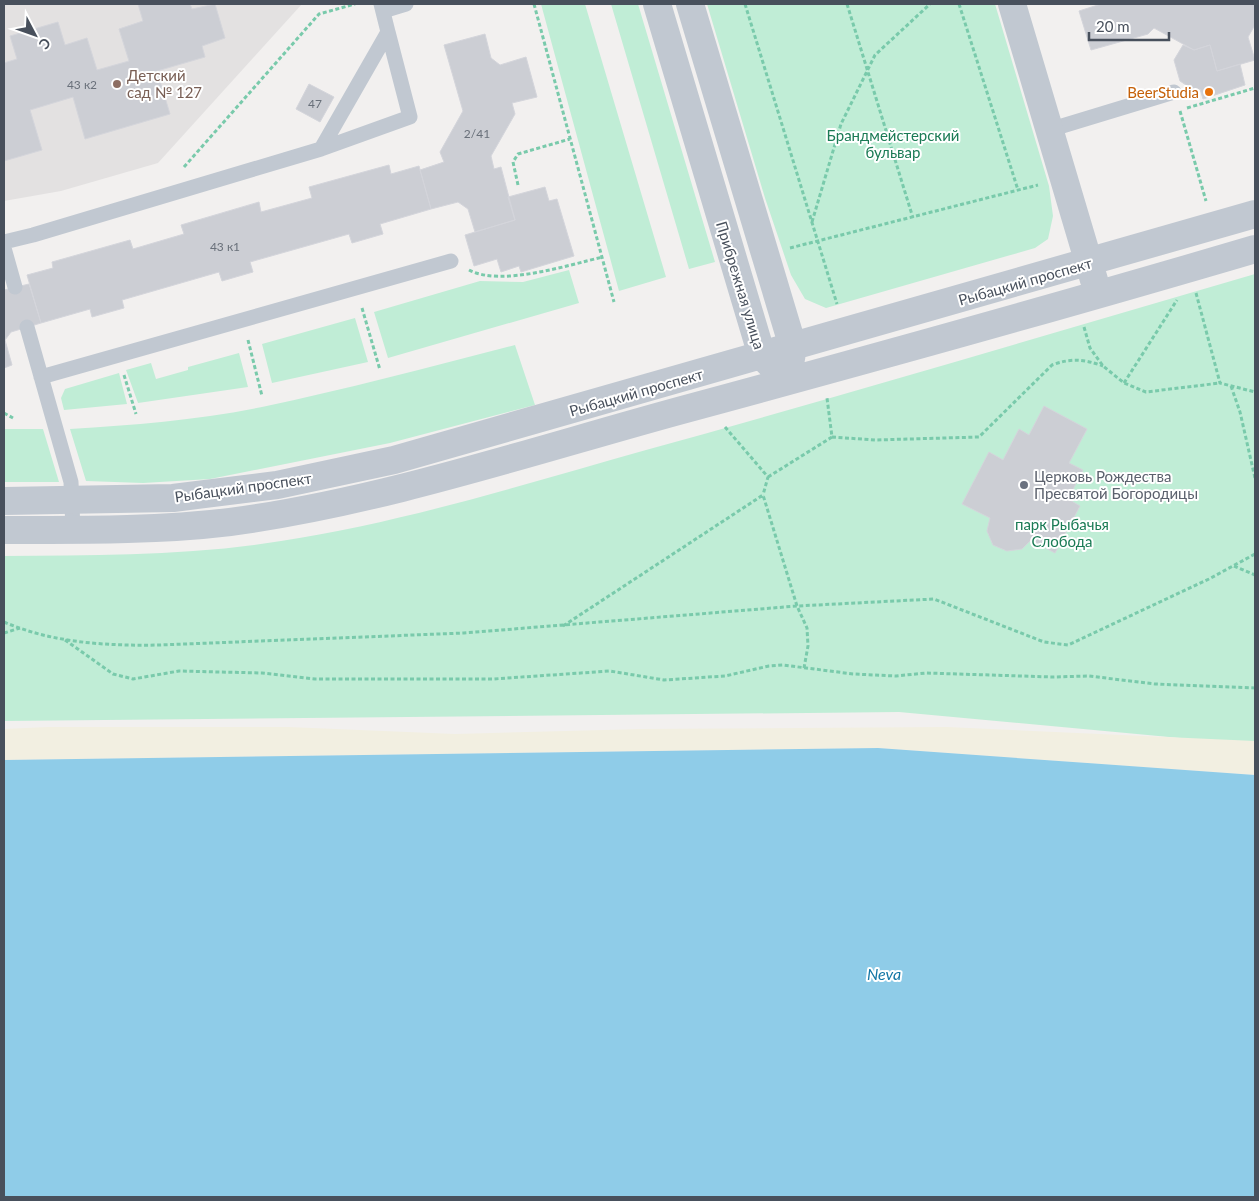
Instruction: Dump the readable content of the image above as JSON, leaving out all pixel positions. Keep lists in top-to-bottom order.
{
  "streets": {
    "street": ["Рыбацкий проспект", "Прибрежная улица"]
  },
  "crossings": [
    ["Рыбацкий проспект", "Прибрежная улица"]
  ],
  "water": ["Neva"],
  "parks": ["Брандмейстерский бульвар", "парк Рыбачья Слобода"],
  "places": ["Детский сад № 127", "BeerStudia", "Церковь Рождества Пресвятой Богородицы"],
  "house_numbers": [
    "43 к2",
    "47",
    "2/41",
    "43 к1"
  ],
  "scale_bar": "20 m",
  "north": "bottom right"
}
